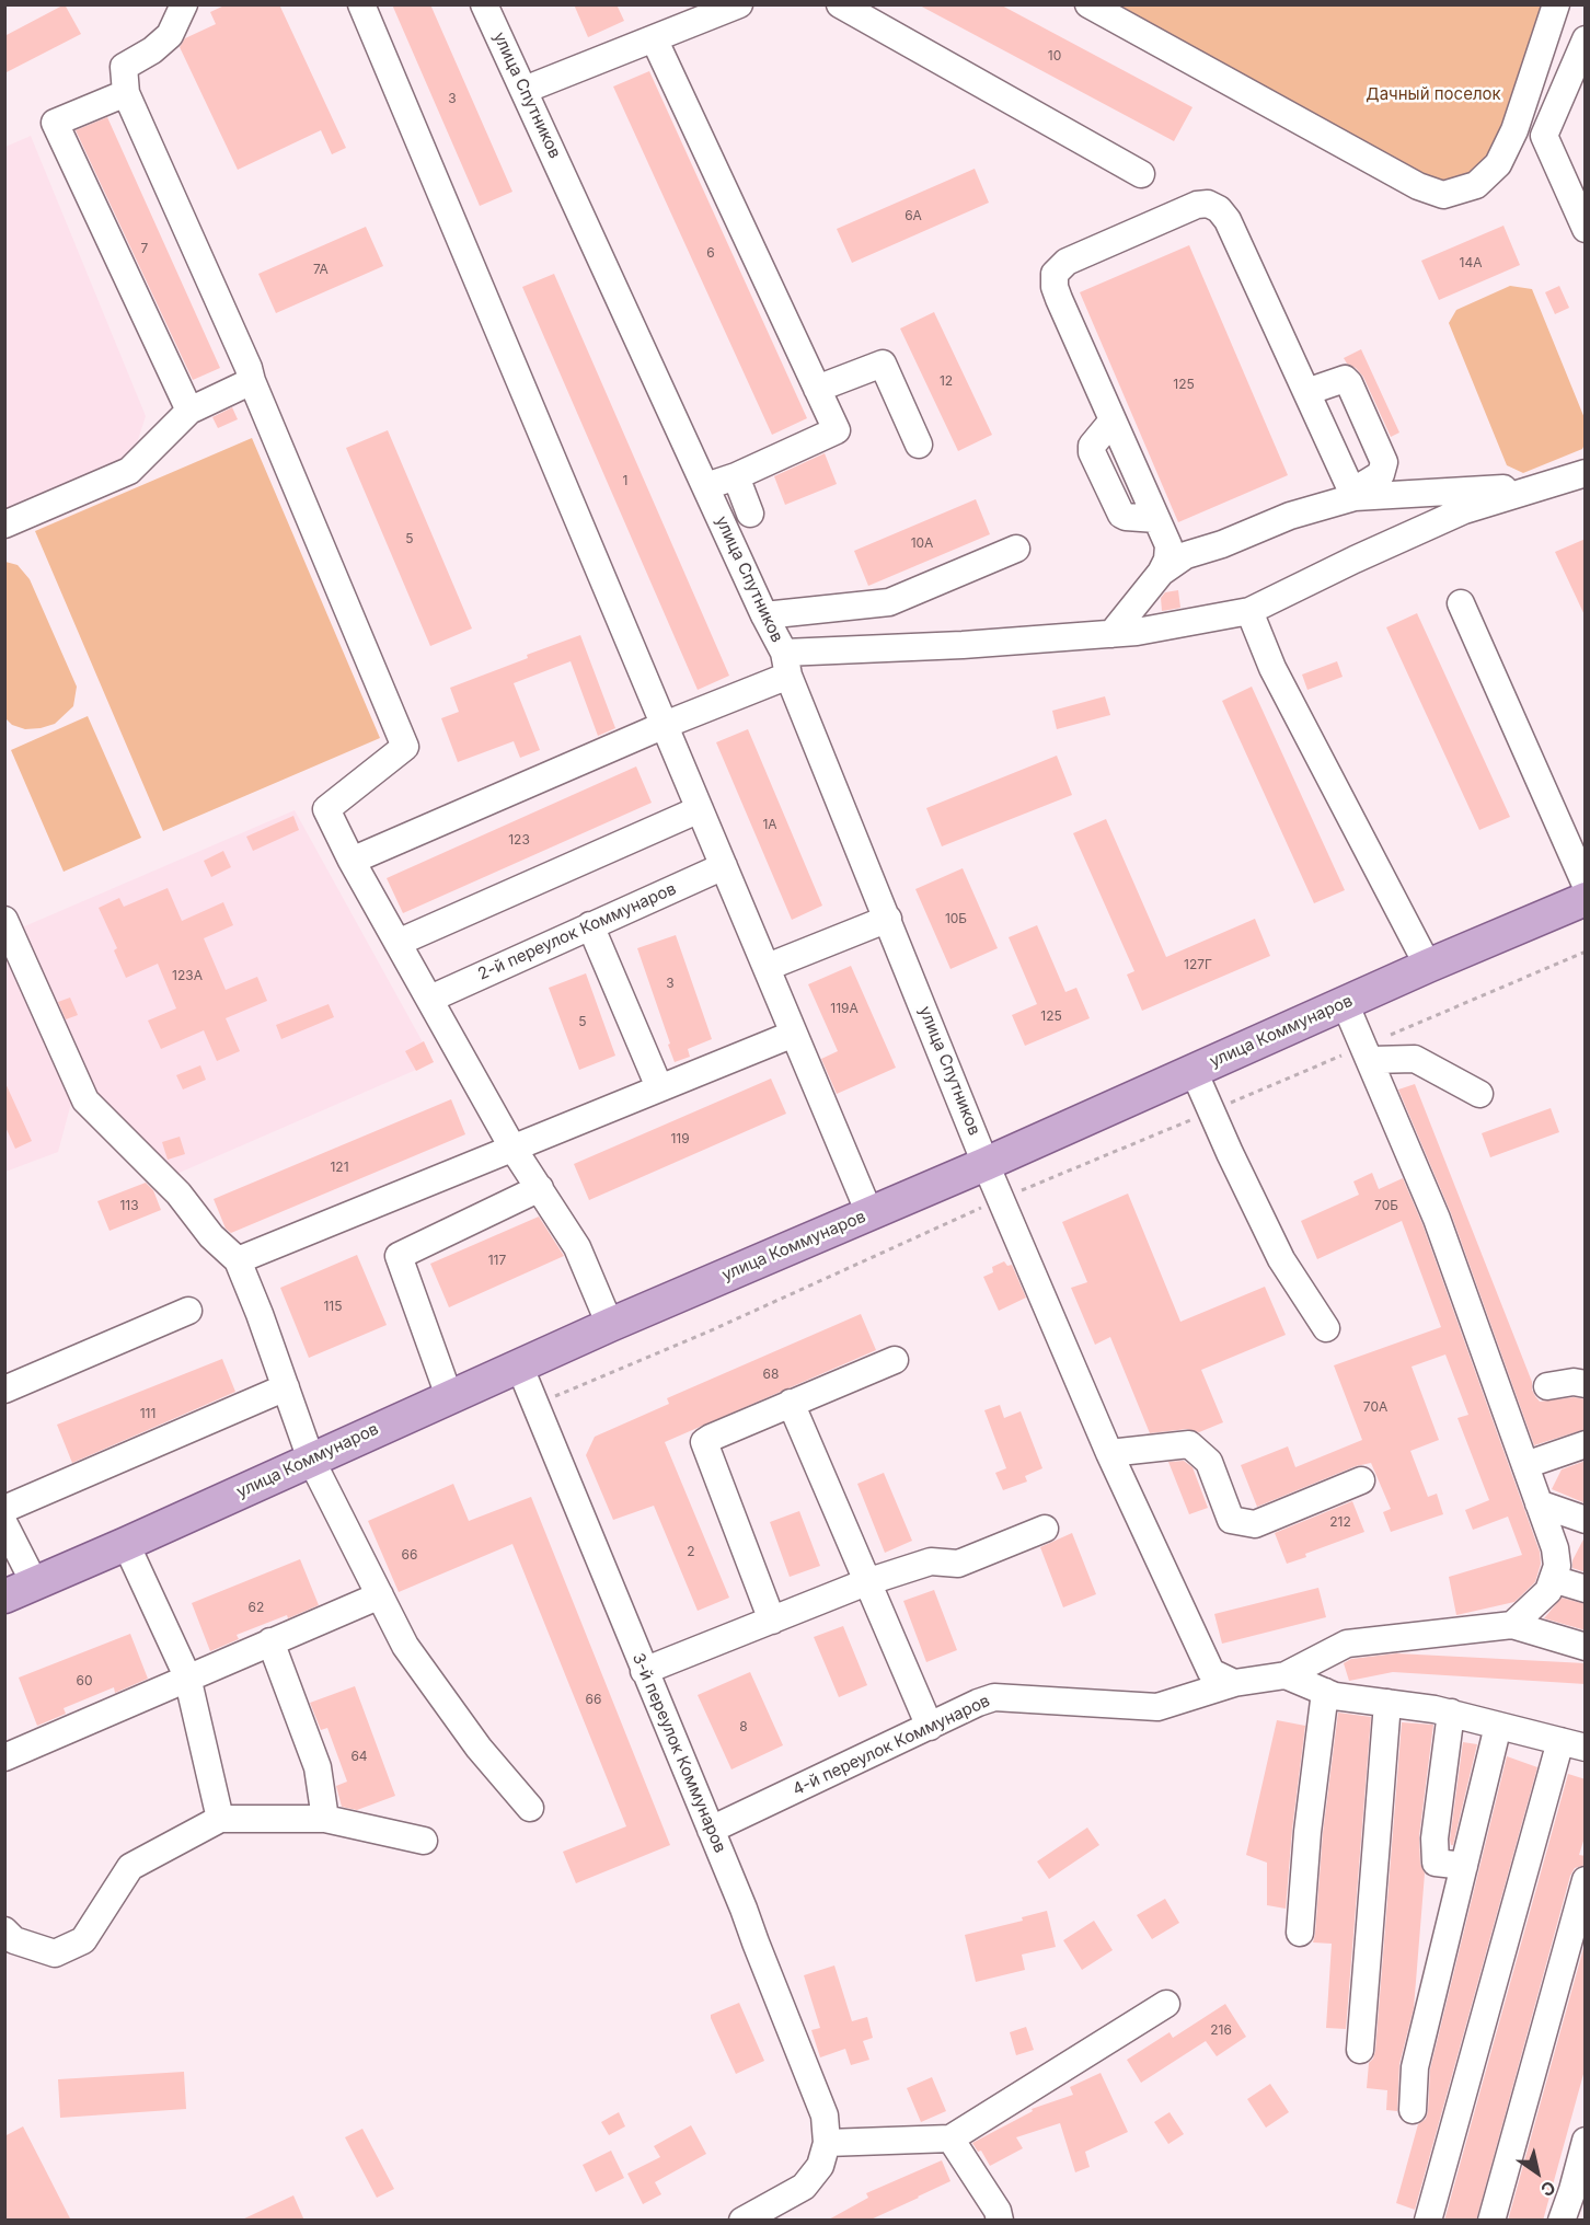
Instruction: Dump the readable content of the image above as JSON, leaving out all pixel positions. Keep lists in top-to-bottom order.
{
  "streets": {
    "main road": ["улица Коммунаров"],
    "street": [
      "улица Спутников",
      "2-й переулок Коммунаров",
      "4-й переулок Коммунаров",
      "3-й переулок Коммунаров"
    ]
  },
  "crossings": [
    ["улица Спутников", "улица Коммунаров"],
    ["улица Спутников", "4-й переулок Коммунаров"],
    ["улица Коммунаров", "3-й переулок Коммунаров"],
    ["4-й переулок Коммунаров", "3-й переулок Коммунаров"]
  ],
  "parks": ["Дачный поселок"],
  "house_numbers": [
    "10",
    "3",
    "6А",
    "7",
    "6",
    "14А",
    "7А",
    "12",
    "125",
    "1",
    "5",
    "10А",
    "1А",
    "123",
    "10Б",
    "127Г",
    "123А",
    "3",
    "119А",
    "125",
    "5",
    "119",
    "121",
    "113",
    "70Б",
    "117",
    "115",
    "68",
    "70А",
    "111",
    "212",
    "2",
    "66",
    "62",
    "60",
    "66",
    "8",
    "64",
    "216"
  ],
  "north": "bottom right"
}
